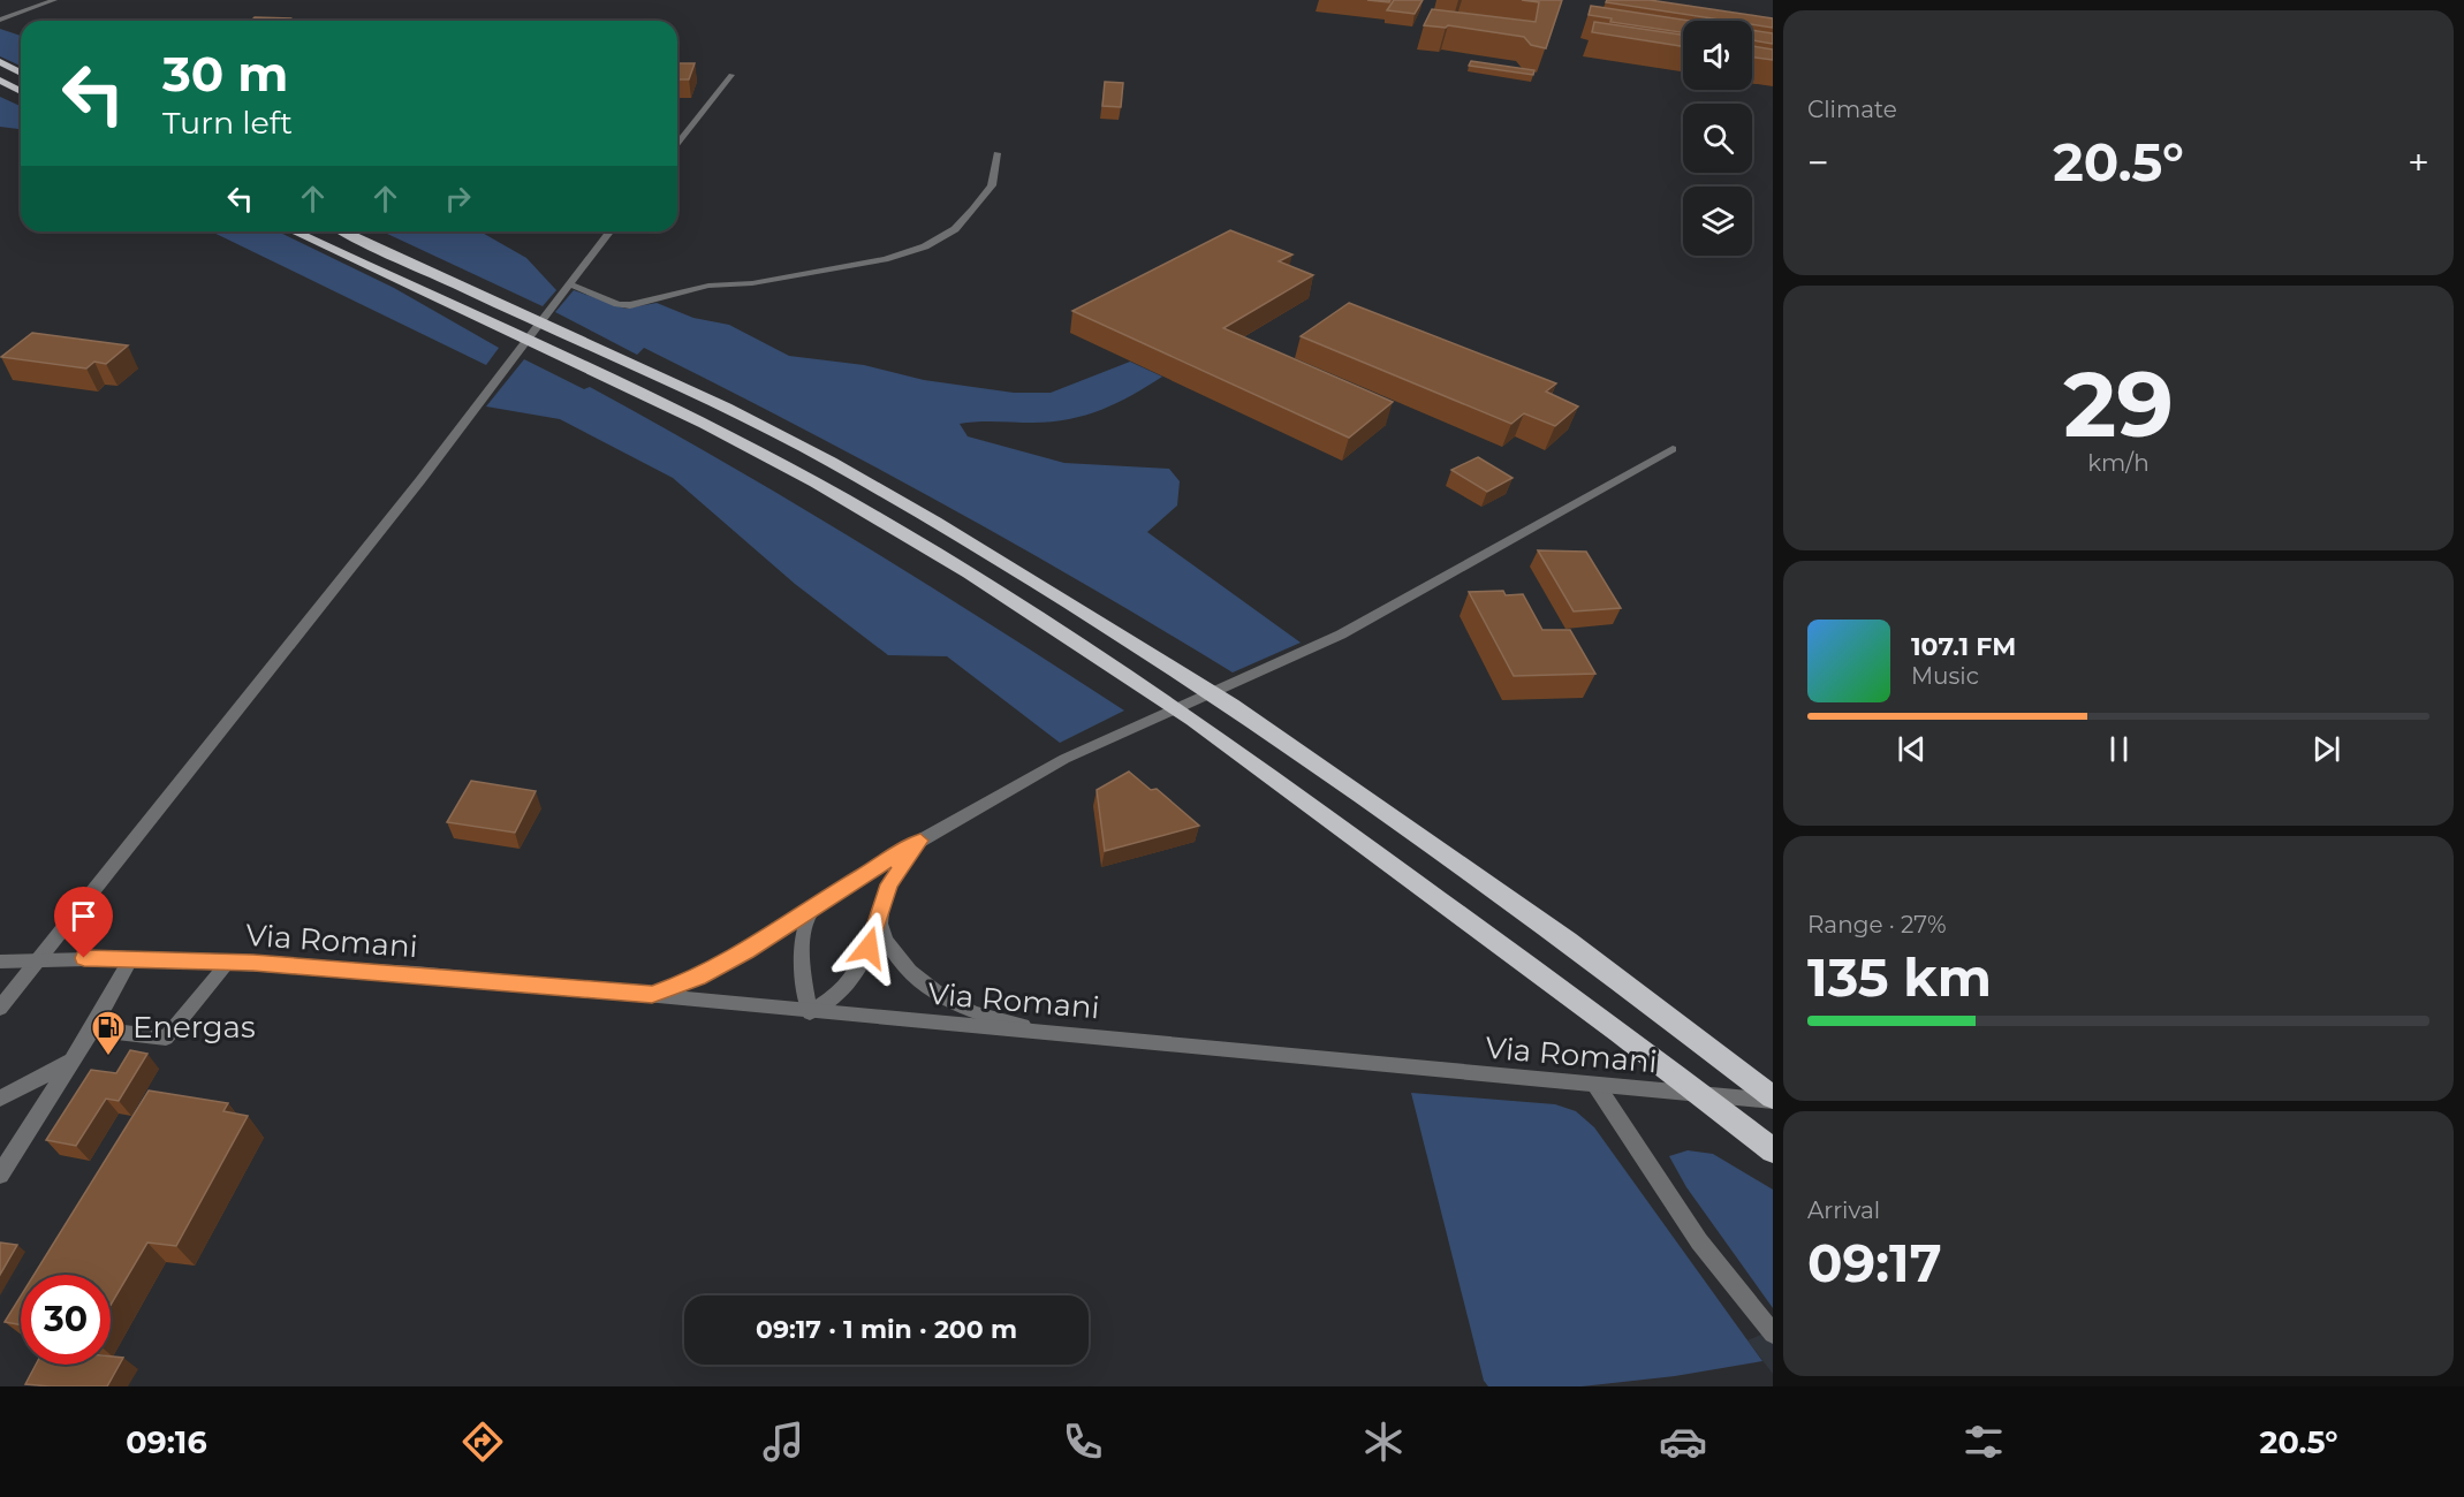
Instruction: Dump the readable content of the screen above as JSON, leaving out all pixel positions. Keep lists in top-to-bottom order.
{
  "streets": {
    "street": ["Via Romani"]
  },
  "places": {
    "fuel station": ["Energas"]
  },
  "page": {
    "tile": [
      "Climate",
      ["29", "km/h"],
      ["Range · 27%", "135 km"],
      ["Arrival", "09:17"]
    ],
    "turn": ["30 m", "Turn left"],
    "heat": ["−", "20.5°", "+"],
    "song": ["107.1 FM", "Music"],
    "limit": "30",
    "trip": "09:17 · 1 min · 200 m",
    "tabs": ["09:16", "20.5°"]
  }
}
